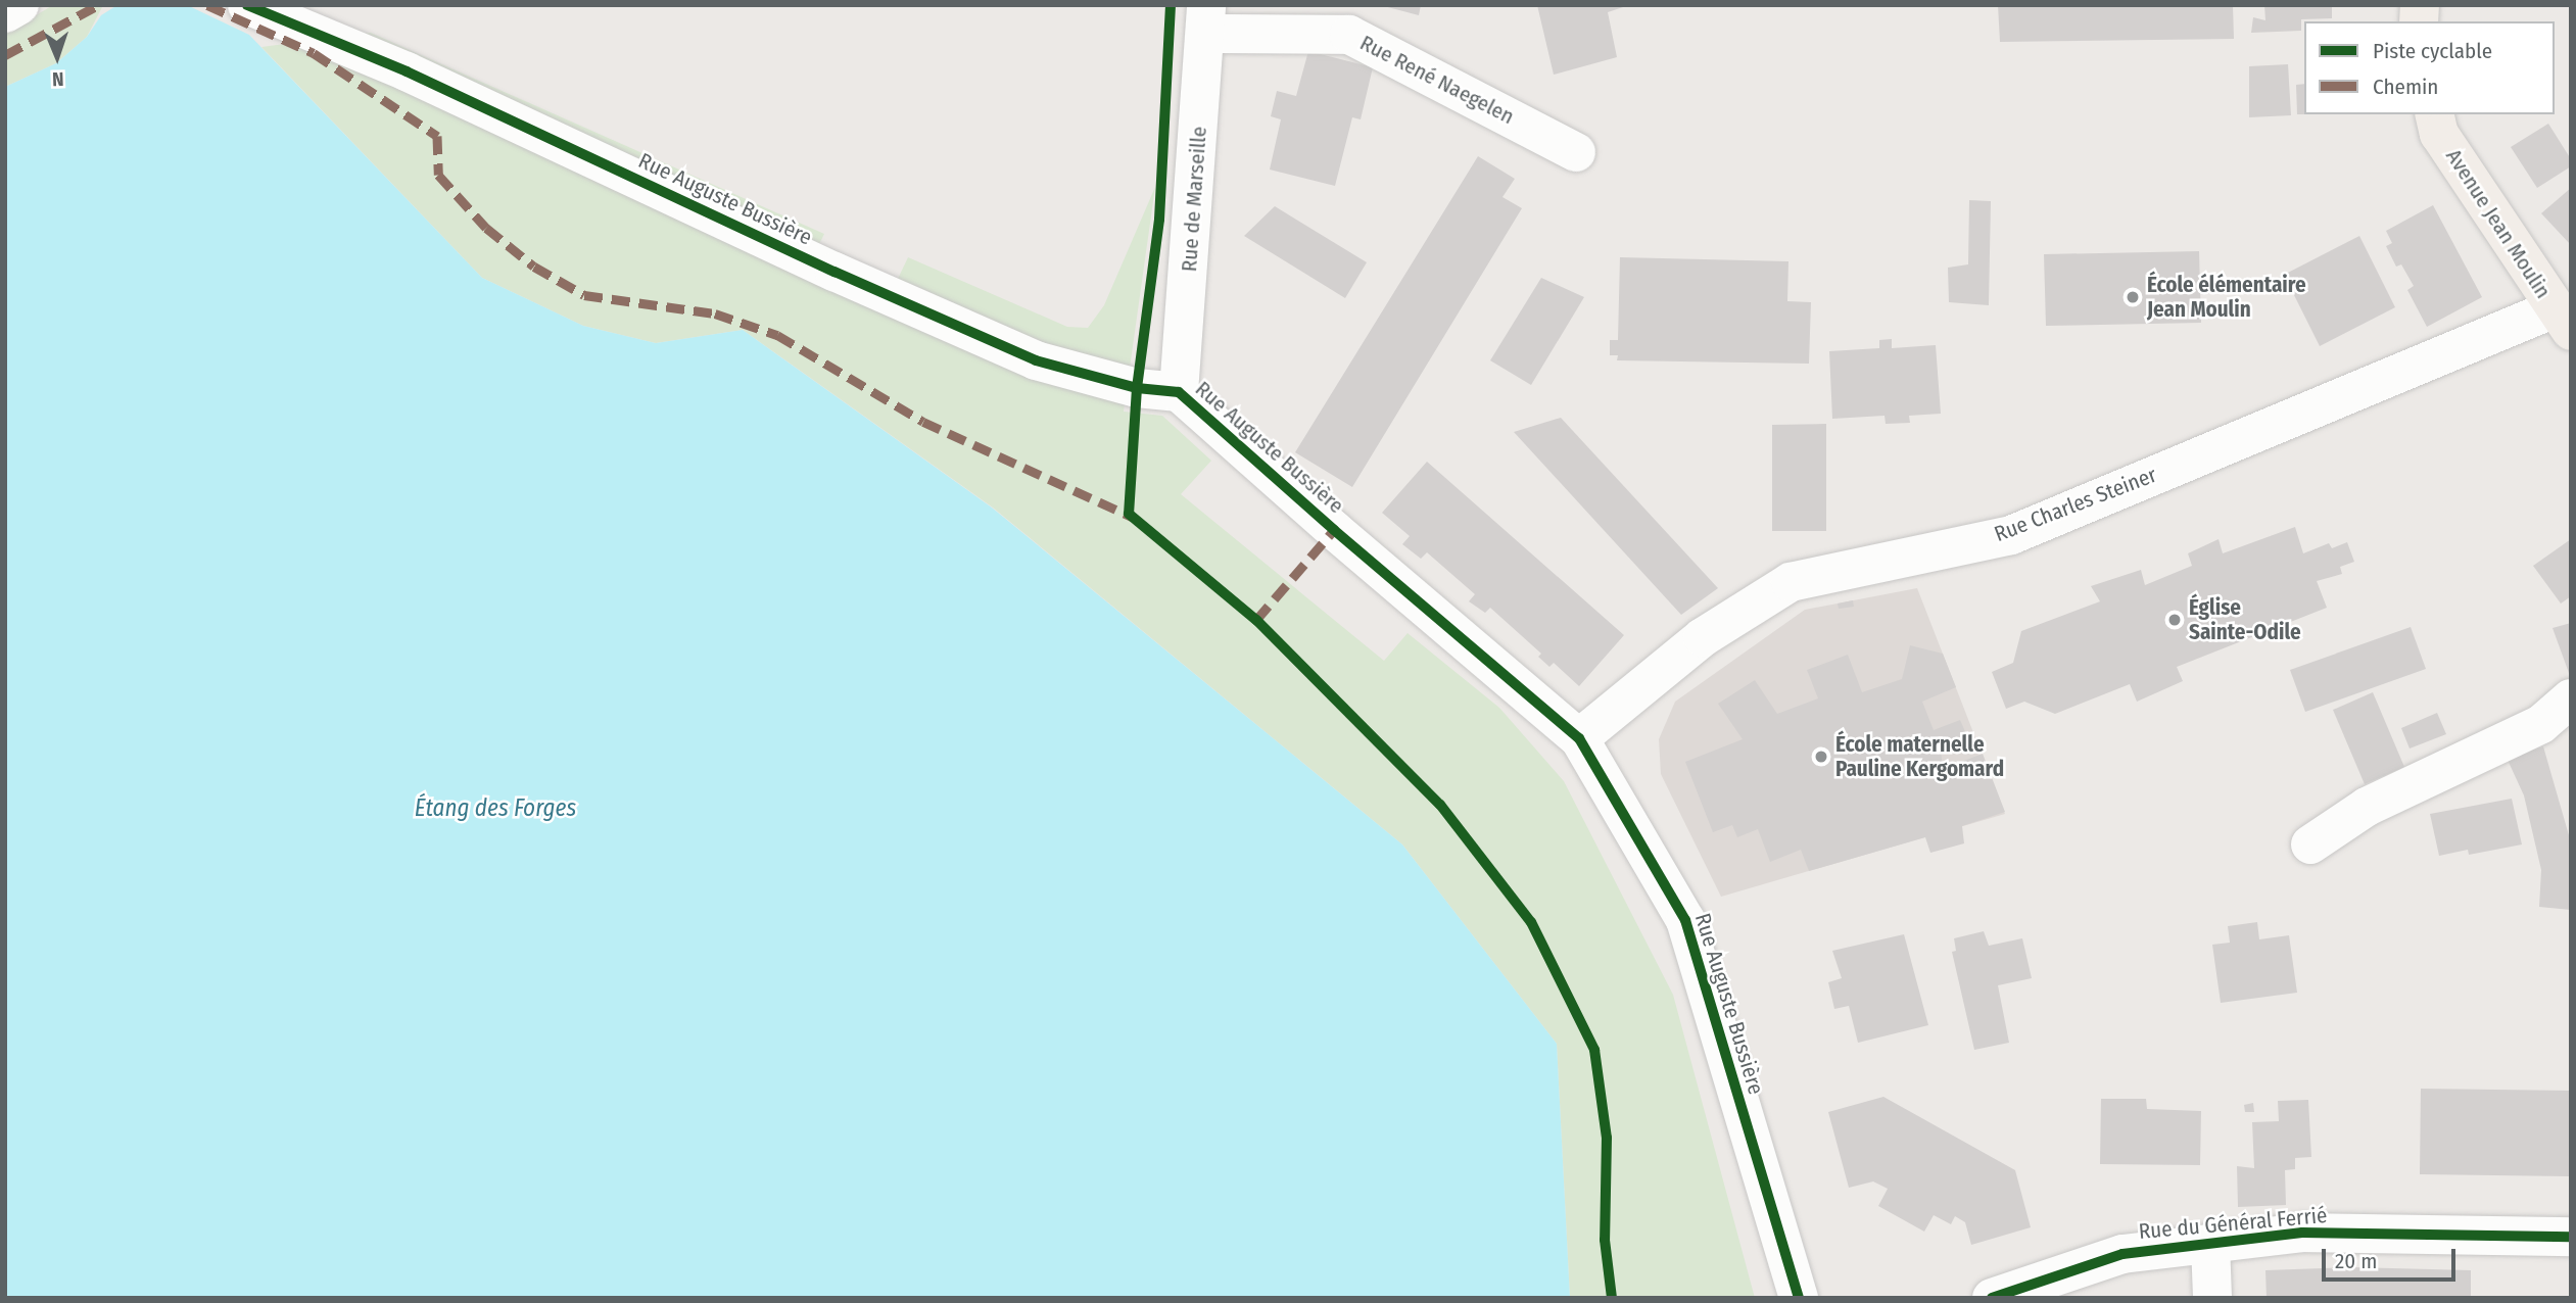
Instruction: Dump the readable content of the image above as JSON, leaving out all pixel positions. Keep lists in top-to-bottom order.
{
  "streets": {
    "main road": ["Avenue Jean Moulin"],
    "street": [
      "Rue René Naegelen",
      "Rue Auguste Bussière",
      "Rue de Marseille",
      "Rue Charles Steiner",
      "Rue du Général Ferrié"
    ]
  },
  "crossings": [
    ["Rue René Naegelen", "Rue de Marseille"],
    ["Rue Auguste Bussière", "Rue de Marseille"],
    ["Rue Auguste Bussière", "Rue Charles Steiner"],
    ["Avenue Jean Moulin", "Rue Charles Steiner"]
  ],
  "water": ["Étang des Forges"],
  "places": ["École élémentaire Jean Moulin", "Église Sainte-Odile", "École maternelle Pauline Kergomard"],
  "legend": ["Piste cyclable", "Chemin"],
  "scale_bar": "20 m",
  "north": "bottom"
}
